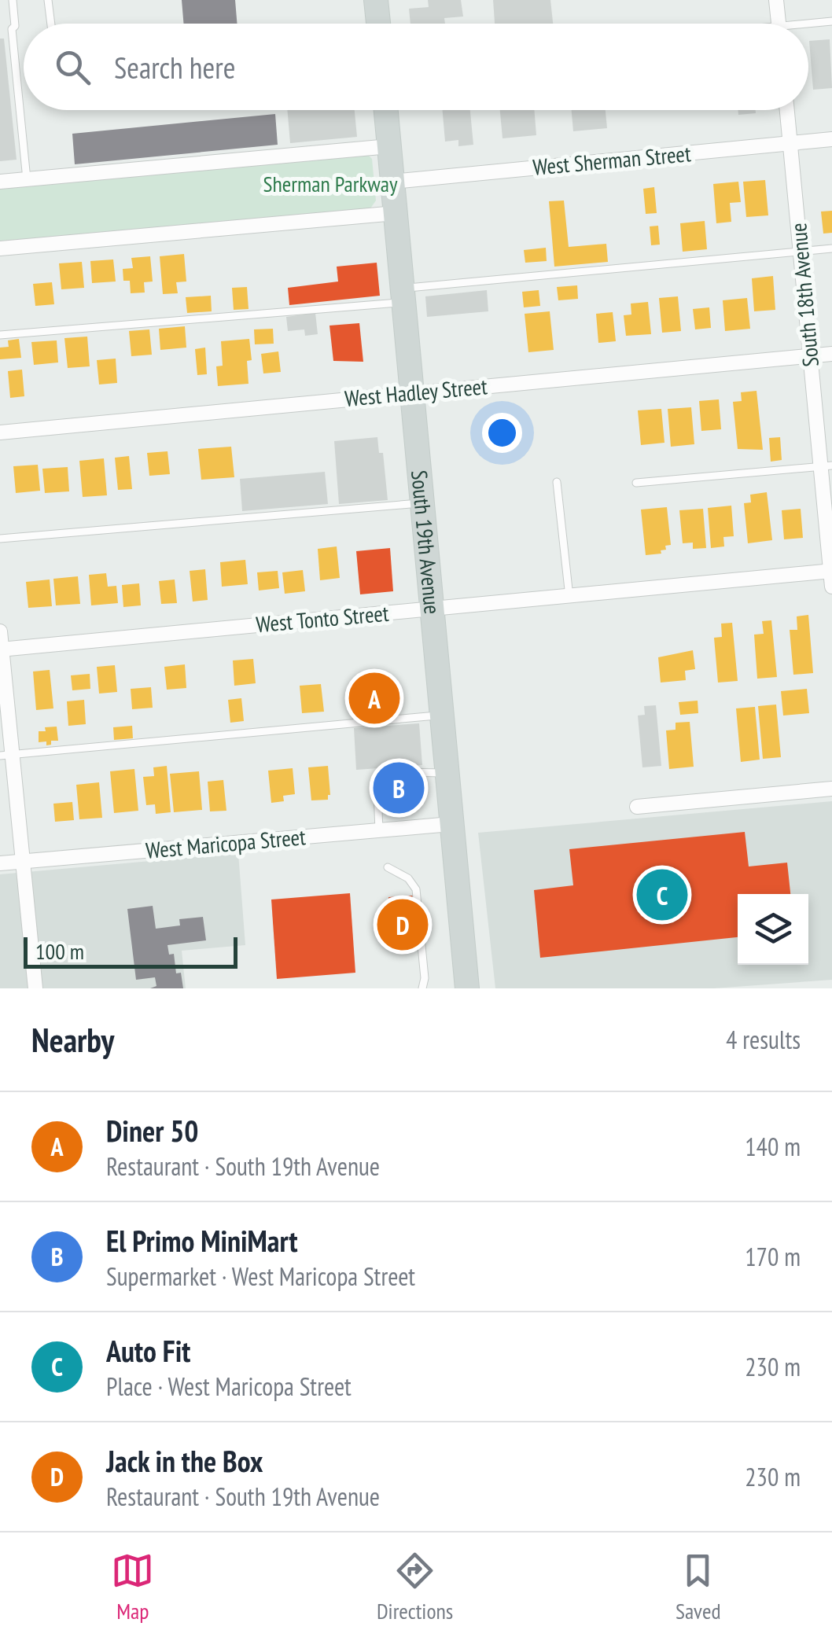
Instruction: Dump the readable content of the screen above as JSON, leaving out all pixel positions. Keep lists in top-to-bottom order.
{
  "streets": {
    "main road": ["South 19th Avenue"],
    "street": [
      "West Sherman Street",
      "South 18th Avenue",
      "West Hadley Street",
      "West Tonto Street",
      "West Maricopa Street"
    ]
  },
  "crossings": [
    ["West Sherman Street", "South 18th Avenue"],
    ["West Sherman Street", "South 19th Avenue"],
    ["South 18th Avenue", "West Hadley Street"],
    ["South 18th Avenue", "West Tonto Street"],
    ["West Hadley Street", "South 19th Avenue"],
    ["South 19th Avenue", "West Tonto Street"],
    ["South 19th Avenue", "West Maricopa Street"]
  ],
  "parks": ["Sherman Parkway"],
  "scale_bar": "100 m",
  "page": {
    "search": "Search here",
    "pins": [
      "A",
      "B",
      "C",
      "D"
    ],
    "scale": "100 m",
    "heading": ["Nearby", "4 results"],
    "list": [
      {
        "mark": "A",
        "name": "Diner 50",
        "note": "Restaurant · South 19th Avenue",
        "value": "140 m"
      },
      {
        "mark": "B",
        "name": "El Primo MiniMart",
        "note": "Supermarket · West Maricopa Street",
        "value": "170 m"
      },
      {
        "mark": "C",
        "name": "Auto Fit",
        "note": "Place · West Maricopa Street",
        "value": "230 m"
      },
      {
        "mark": "D",
        "name": "Jack in the Box",
        "note": "Restaurant · South 19th Avenue",
        "value": "230 m"
      }
    ],
    "nav": ["Map", "Directions", "Saved"]
  }
}
